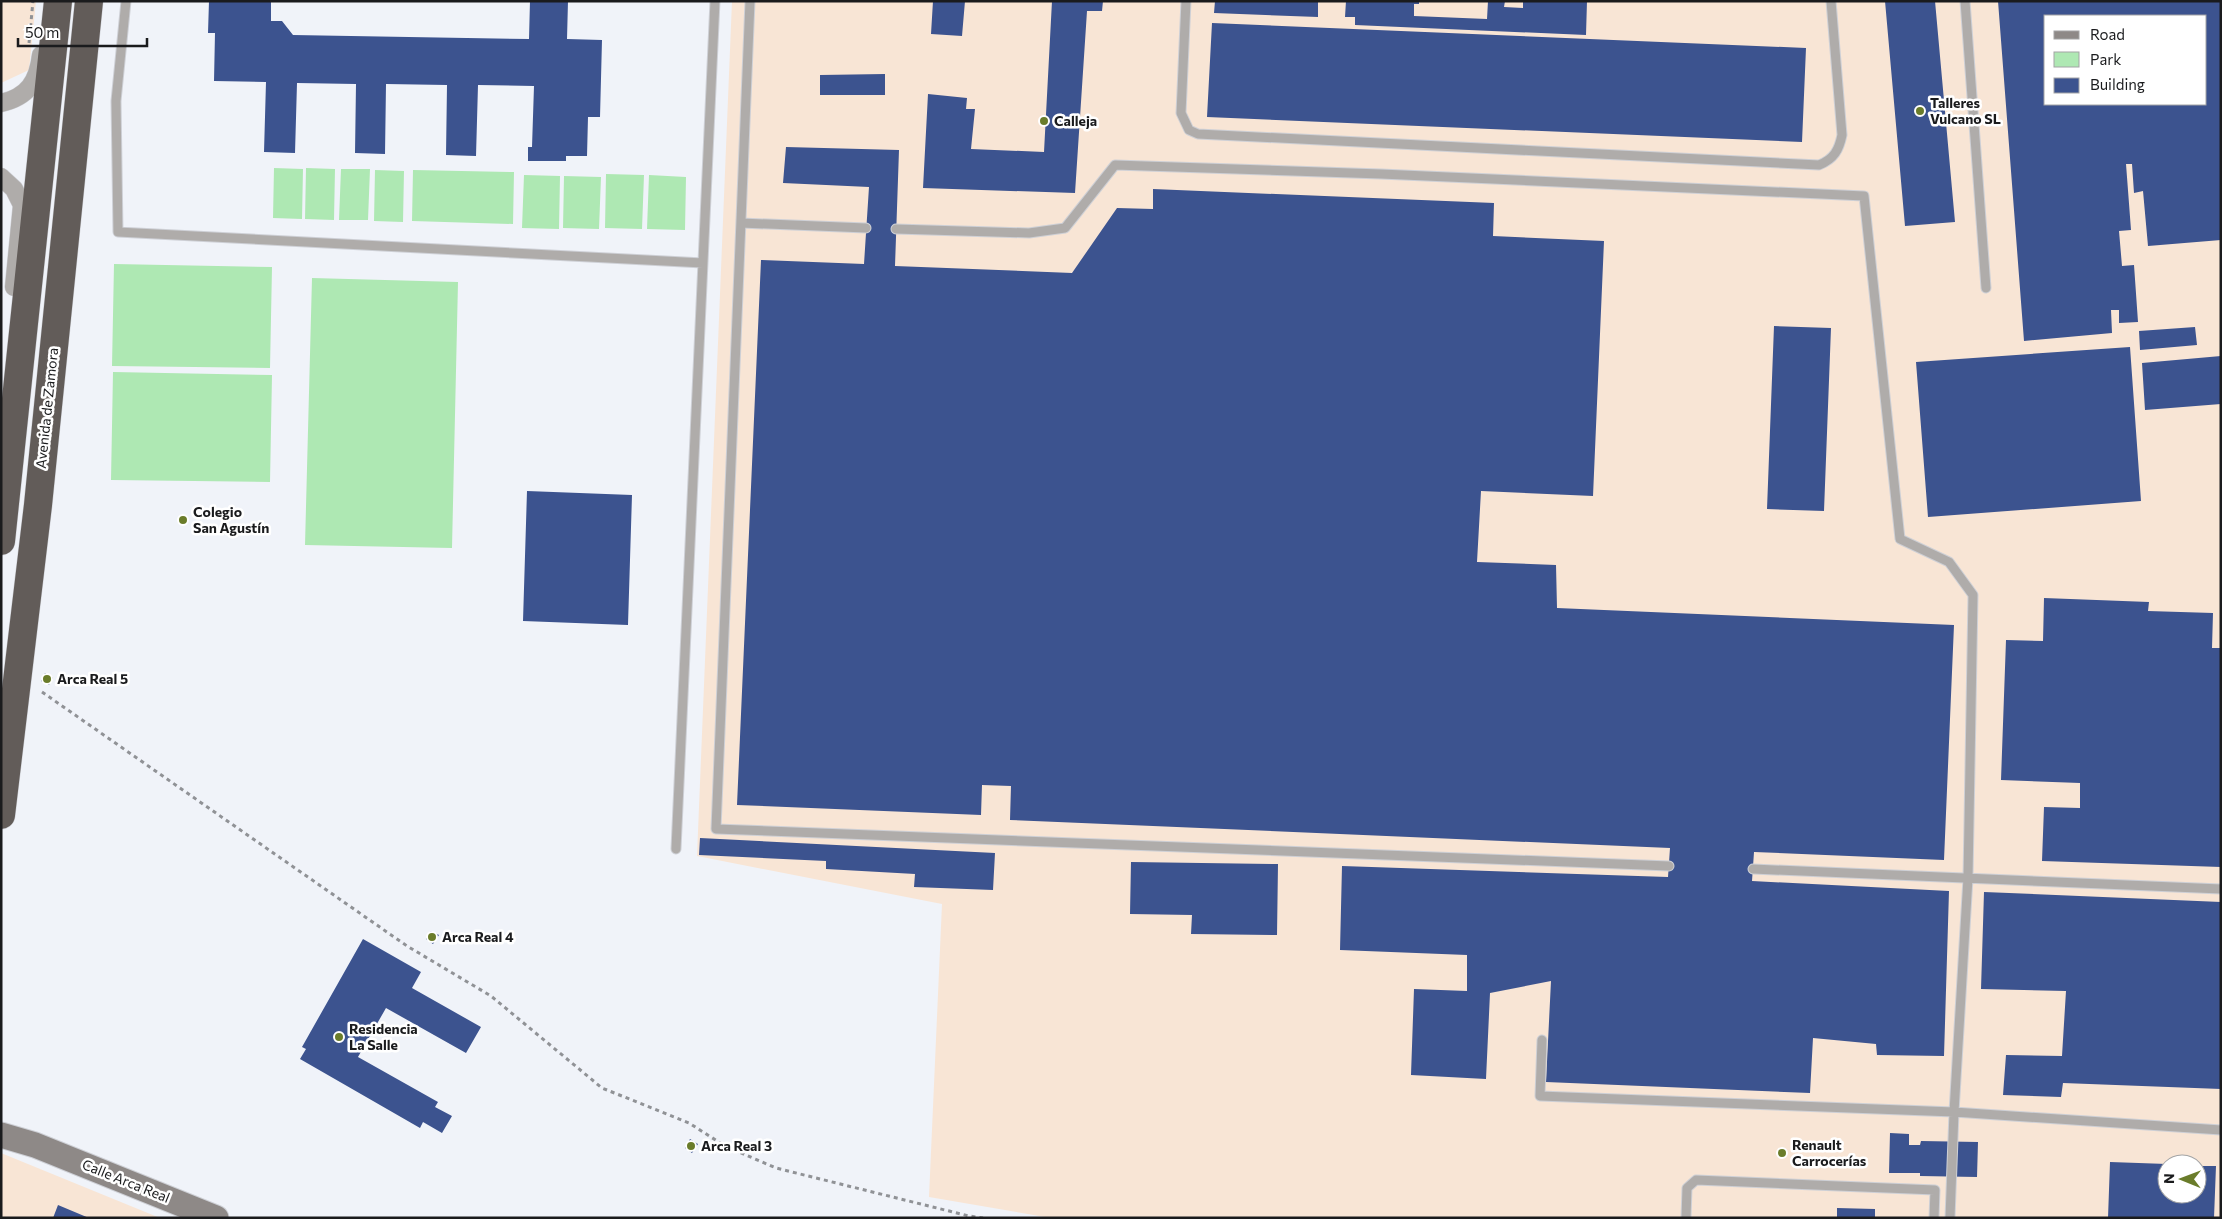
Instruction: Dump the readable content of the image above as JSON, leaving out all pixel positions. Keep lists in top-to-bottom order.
{
  "streets": {
    "highway": ["Avenida de Zamora"],
    "street": ["Calle Arca Real"]
  },
  "places": [
    "Talleres Vulcano SL",
    "Calleja",
    "Colegio San Agustín",
    "Arca Real 5",
    "Arca Real 4",
    "Residencia La Salle",
    "Arca Real 3",
    "Renault Carrocerías"
  ],
  "legend": ["Road", "Park", "Building"],
  "scale_bar": "50 m",
  "north": "left"
}
